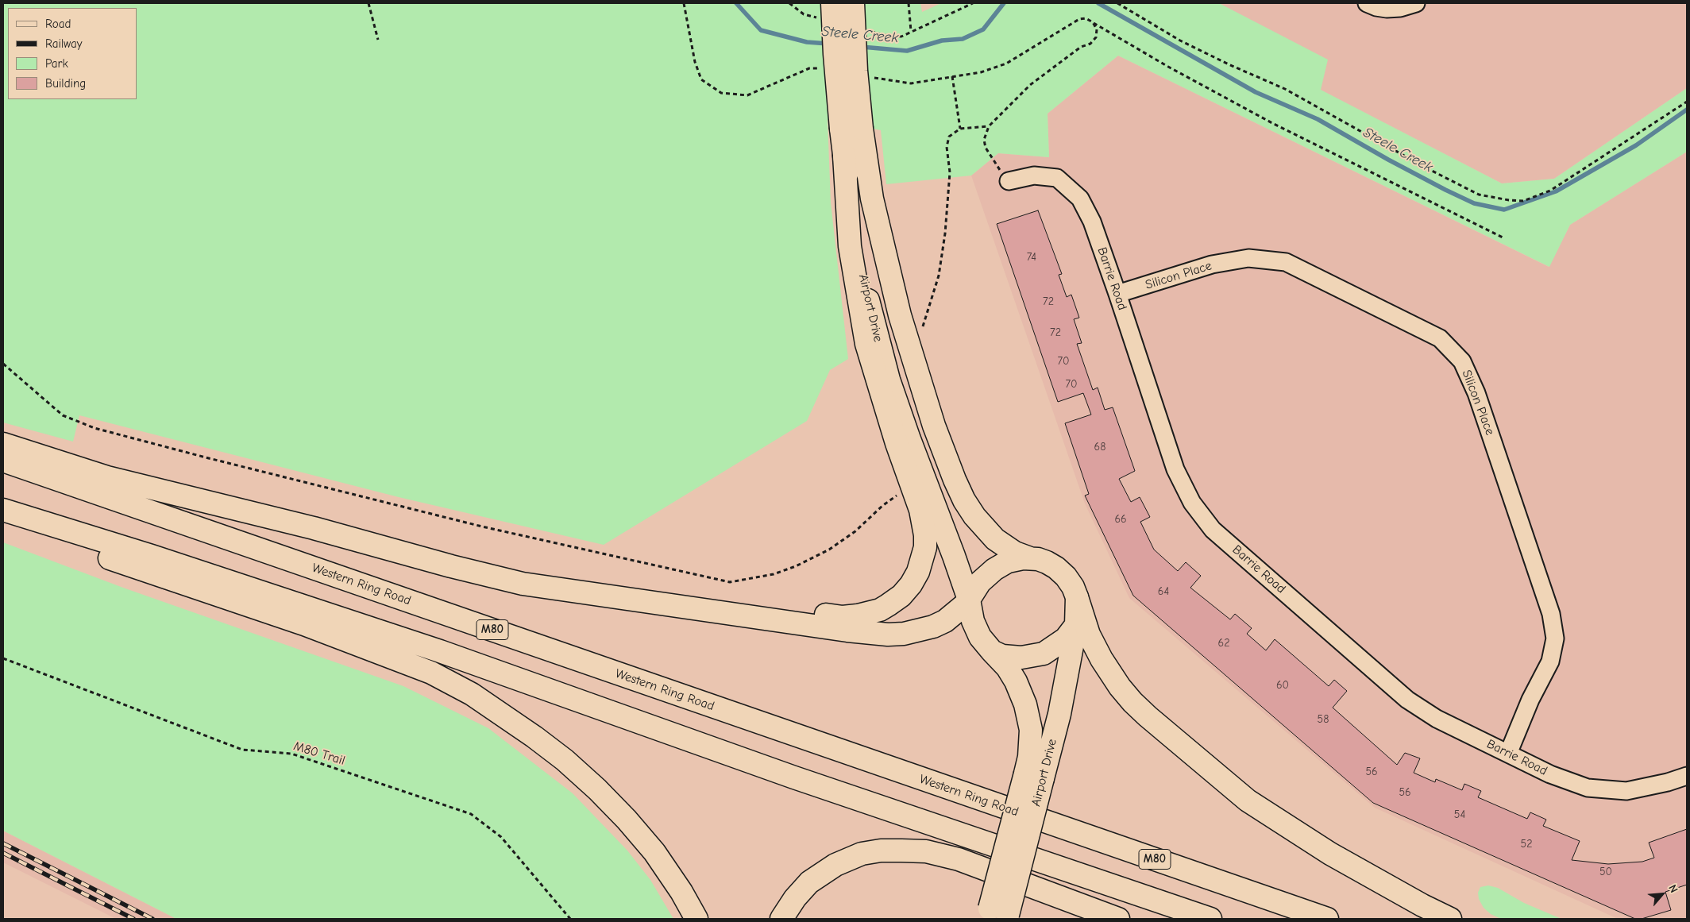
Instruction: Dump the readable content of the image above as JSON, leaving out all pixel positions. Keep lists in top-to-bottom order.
{
  "streets": {
    "main road": ["Airport Drive", "Western Ring Road", "M80"],
    "street": ["Silicon Place", "Barrie Road"],
    "path": ["M80 Trail"]
  },
  "crossings": [
    ["Silicon Place", "Barrie Road"]
  ],
  "water": ["Steele Creek"],
  "house_numbers": [
    "74",
    "72",
    "72",
    "70",
    "70",
    "68",
    "66",
    "64",
    "62",
    "60",
    "58",
    "56",
    "56",
    "54",
    "52",
    "50"
  ],
  "legend": [
    "Road",
    "Railway",
    "Park",
    "Building"
  ],
  "north": "top right"
}
